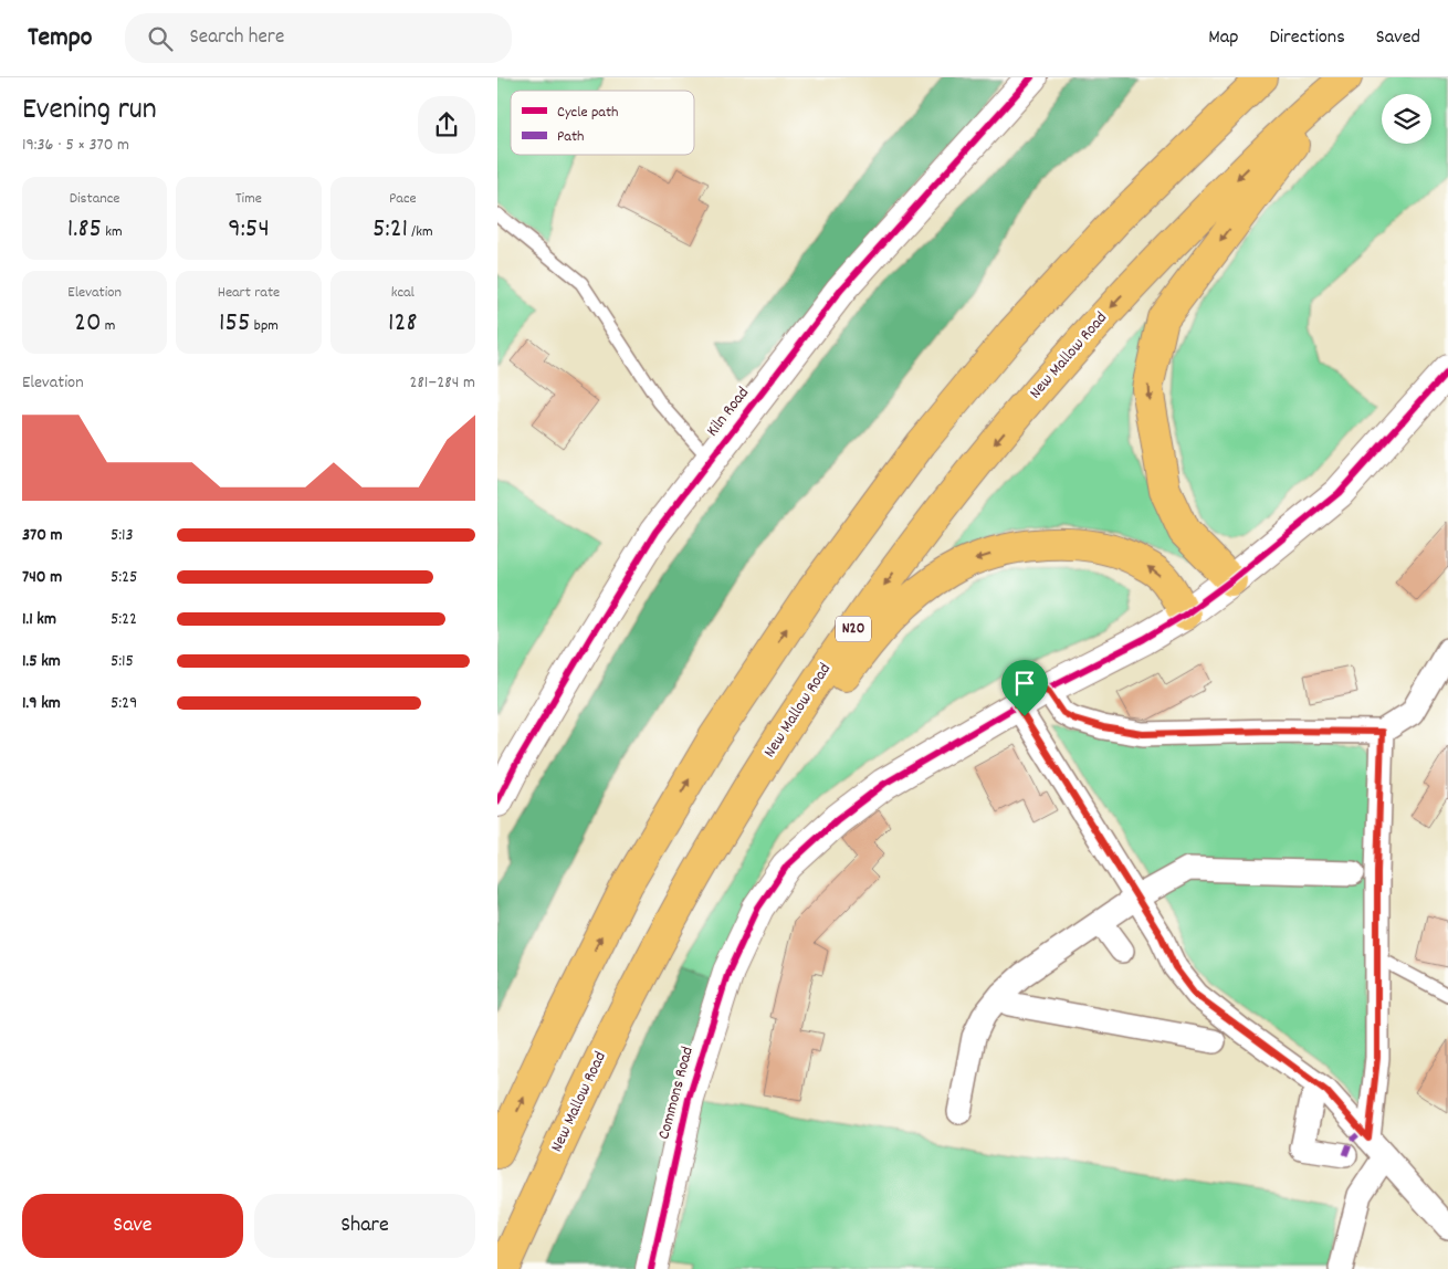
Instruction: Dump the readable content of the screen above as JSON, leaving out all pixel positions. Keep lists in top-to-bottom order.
{
  "streets": {
    "highway": ["New Mallow Road", "N20"],
    "street": ["Kiln Road", "Commons Road"]
  },
  "crossings": [
    ["New Mallow Road", "N20"],
    ["N20", "Commons Road"]
  ],
  "legend": ["Cycle path", "Path"],
  "page": {
    "header": "Tempo",
    "search": "Search here",
    "nav": ["Map", "Directions", "Saved"],
    "heading": ["Evening run", "19:36 · 5 × 370 m"],
    "stats": [
      ["Distance", "1.85 km"],
      ["Time", "9:54"],
      ["Pace", "5:21 /km"],
      ["Elevation", "20 m"],
      ["Heart rate", "155 bpm"],
      ["kcal", "128"]
    ],
    "chart": ["Elevation", "281–284 m"],
    "list": [
      {
        "name": "370 m",
        "note": "5:13"
      },
      {
        "name": "740 m",
        "note": "5:25"
      },
      {
        "name": "1.1 km",
        "note": "5:22"
      },
      {
        "name": "1.5 km",
        "note": "5:15"
      },
      {
        "name": "1.9 km",
        "note": "5:29"
      }
    ],
    "buttons": ["Save", "Share"]
  }
}
